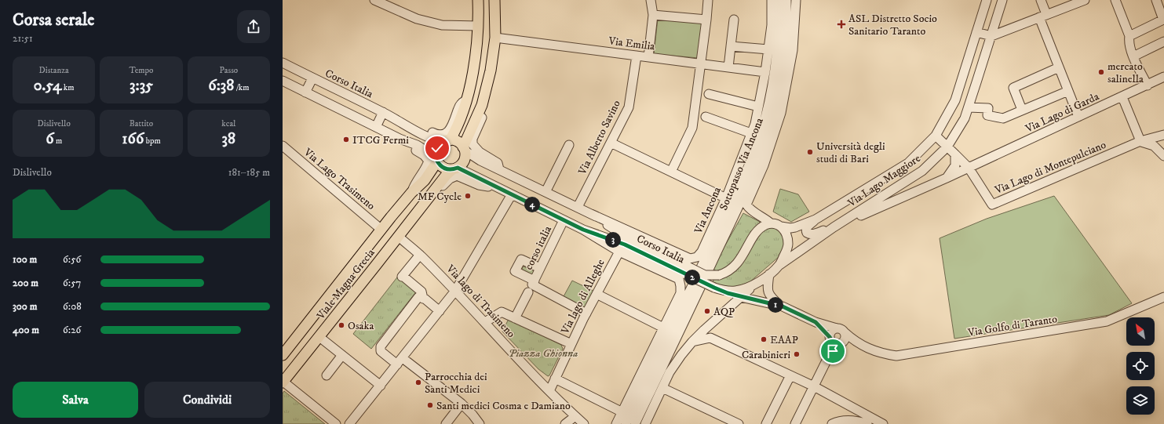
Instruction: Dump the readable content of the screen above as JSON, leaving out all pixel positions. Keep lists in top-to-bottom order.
{
  "streets": {
    "main road": ["Viale Magna Grecia"],
    "street": [
      "Via Emilia",
      "Corso Italia",
      "Via Lago di Garda",
      "Via Alberto Savino",
      "Sottopasso Via Ancona",
      "Via Lago di Montepulciano",
      "Via Lago Trasimeno",
      "Via Lago Maggiore",
      "Via Ancona",
      "corso italia",
      "Via lago di Alleghe",
      "Via lago di Trasimeno",
      "Via Golfo di Taranto"
    ]
  },
  "crossings": [
    ["Via Emilia", "Via Alberto Savino"],
    ["Via Emilia", "Via Ancona"],
    ["Corso Italia", "Via Alberto Savino"],
    ["Corso Italia", "Via Lago Maggiore"],
    ["Corso Italia", "Via Ancona"],
    ["Corso Italia", "corso italia"],
    ["Corso Italia", "Viale Magna Grecia"],
    ["Corso Italia", "Via lago di Alleghe"],
    ["Via Lago di Garda", "Via Lago di Montepulciano"],
    ["Via Lago di Garda", "Via Lago Maggiore"],
    ["Via Lago Trasimeno", "Viale Magna Grecia"],
    ["Viale Magna Grecia", "Via lago di Trasimeno"]
  ],
  "parks": ["Piazza Ghionna"],
  "places": {
    "health": ["ASL Distretto Socio Sanitario Taranto"],
    "other": [
      "mercato salinella",
      "ITCG Fermi",
      "Università degli studi di Bari",
      "MF Cycle",
      "AQP",
      "Osaka",
      "EAAP",
      "Carabinieri",
      "Parrocchia dei Santi Medici",
      "Santi medici Cosma e Damiano"
    ]
  },
  "north": "top left",
  "page": {
    "heading": ["Corsa serale", "21:51"],
    "stats": [
      ["Distanza", "0.54 km"],
      ["Tempo", "3:35"],
      ["Passo", "6:38 /km"],
      ["Dislivello", "6 m"],
      ["Battito", "166 bpm"],
      ["kcal", "38"]
    ],
    "chart": ["Dislivello", "181–185 m"],
    "pins": [
      "4",
      "3",
      "2",
      "1"
    ],
    "list": [
      {
        "name": "100 m",
        "note": "6:56"
      },
      {
        "name": "200 m",
        "note": "6:57"
      },
      {
        "name": "300 m",
        "note": "6:08"
      },
      {
        "name": "400 m",
        "note": "6:26"
      }
    ],
    "buttons": ["Salva", "Condividi"]
  }
}
